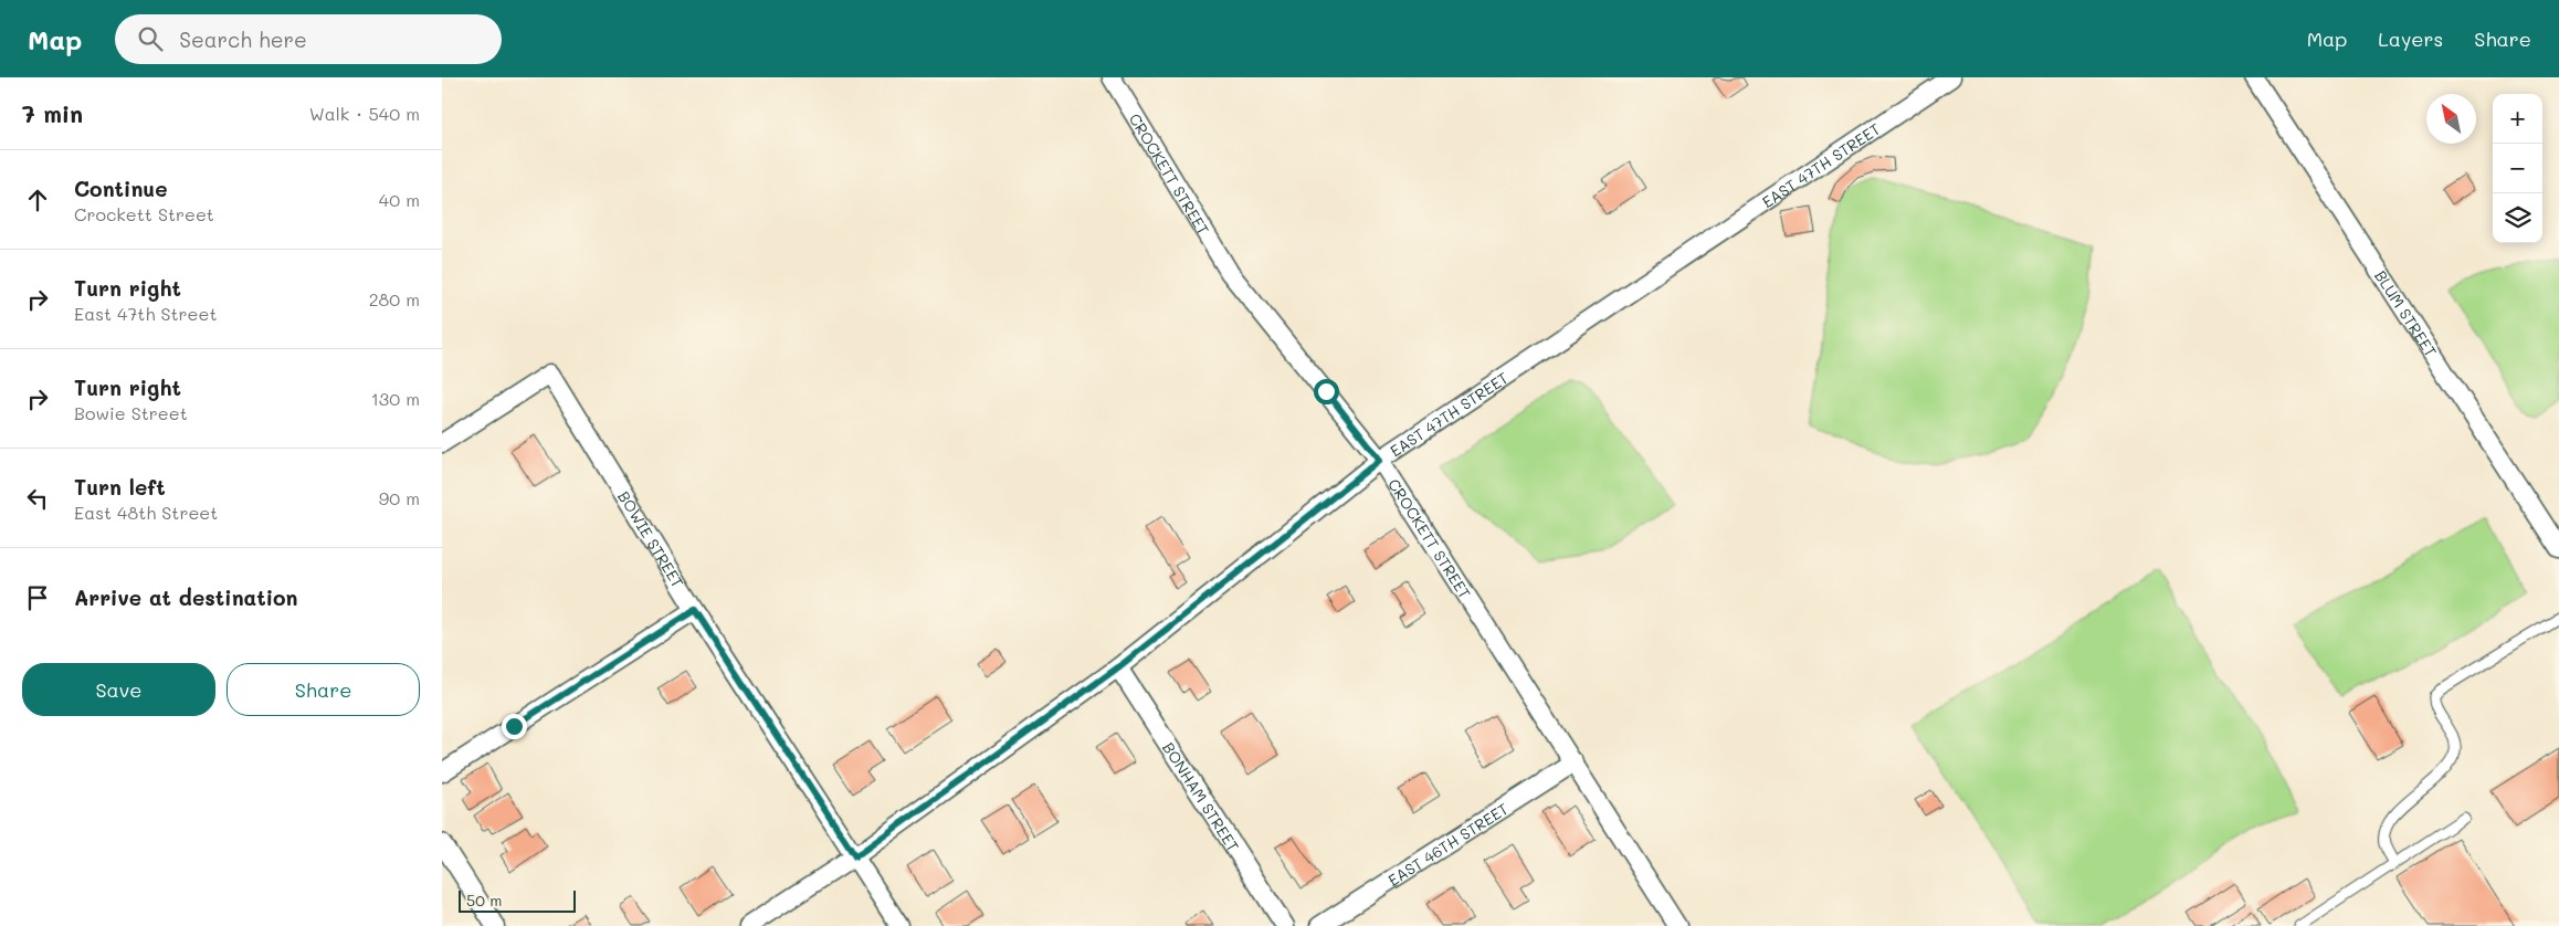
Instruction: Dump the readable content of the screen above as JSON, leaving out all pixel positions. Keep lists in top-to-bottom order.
{
  "streets": {
    "street": [
      "EAST 47TH STREET",
      "CROCKETT STREET",
      "BLUM STREET",
      "BOWIE STREET",
      "BONHAM STREET",
      "EAST 46TH STREET"
    ]
  },
  "crossings": [
    ["EAST 47TH STREET", "CROCKETT STREET"],
    ["EAST 47TH STREET", "BOWIE STREET"],
    ["EAST 47TH STREET", "BONHAM STREET"],
    ["CROCKETT STREET", "EAST 46TH STREET"]
  ],
  "scale_bar": "50 m",
  "north": "top left",
  "page": {
    "header": "Map",
    "search": "Search here",
    "nav": ["Map", "Layers", "Share"],
    "heading": ["7 min", "Walk · 540 m"],
    "map_buttons": ["+", "−"],
    "list": [
      ["Continue", "Crockett Street", "40 m"],
      ["Turn right", "East 47th Street", "280 m"],
      ["Turn right", "Bowie Street", "130 m"],
      ["Turn left", "East 48th Street", "90 m"],
      "Arrive at destination"
    ],
    "buttons": ["Save", "Share"],
    "scale": "50 m"
  }
}
